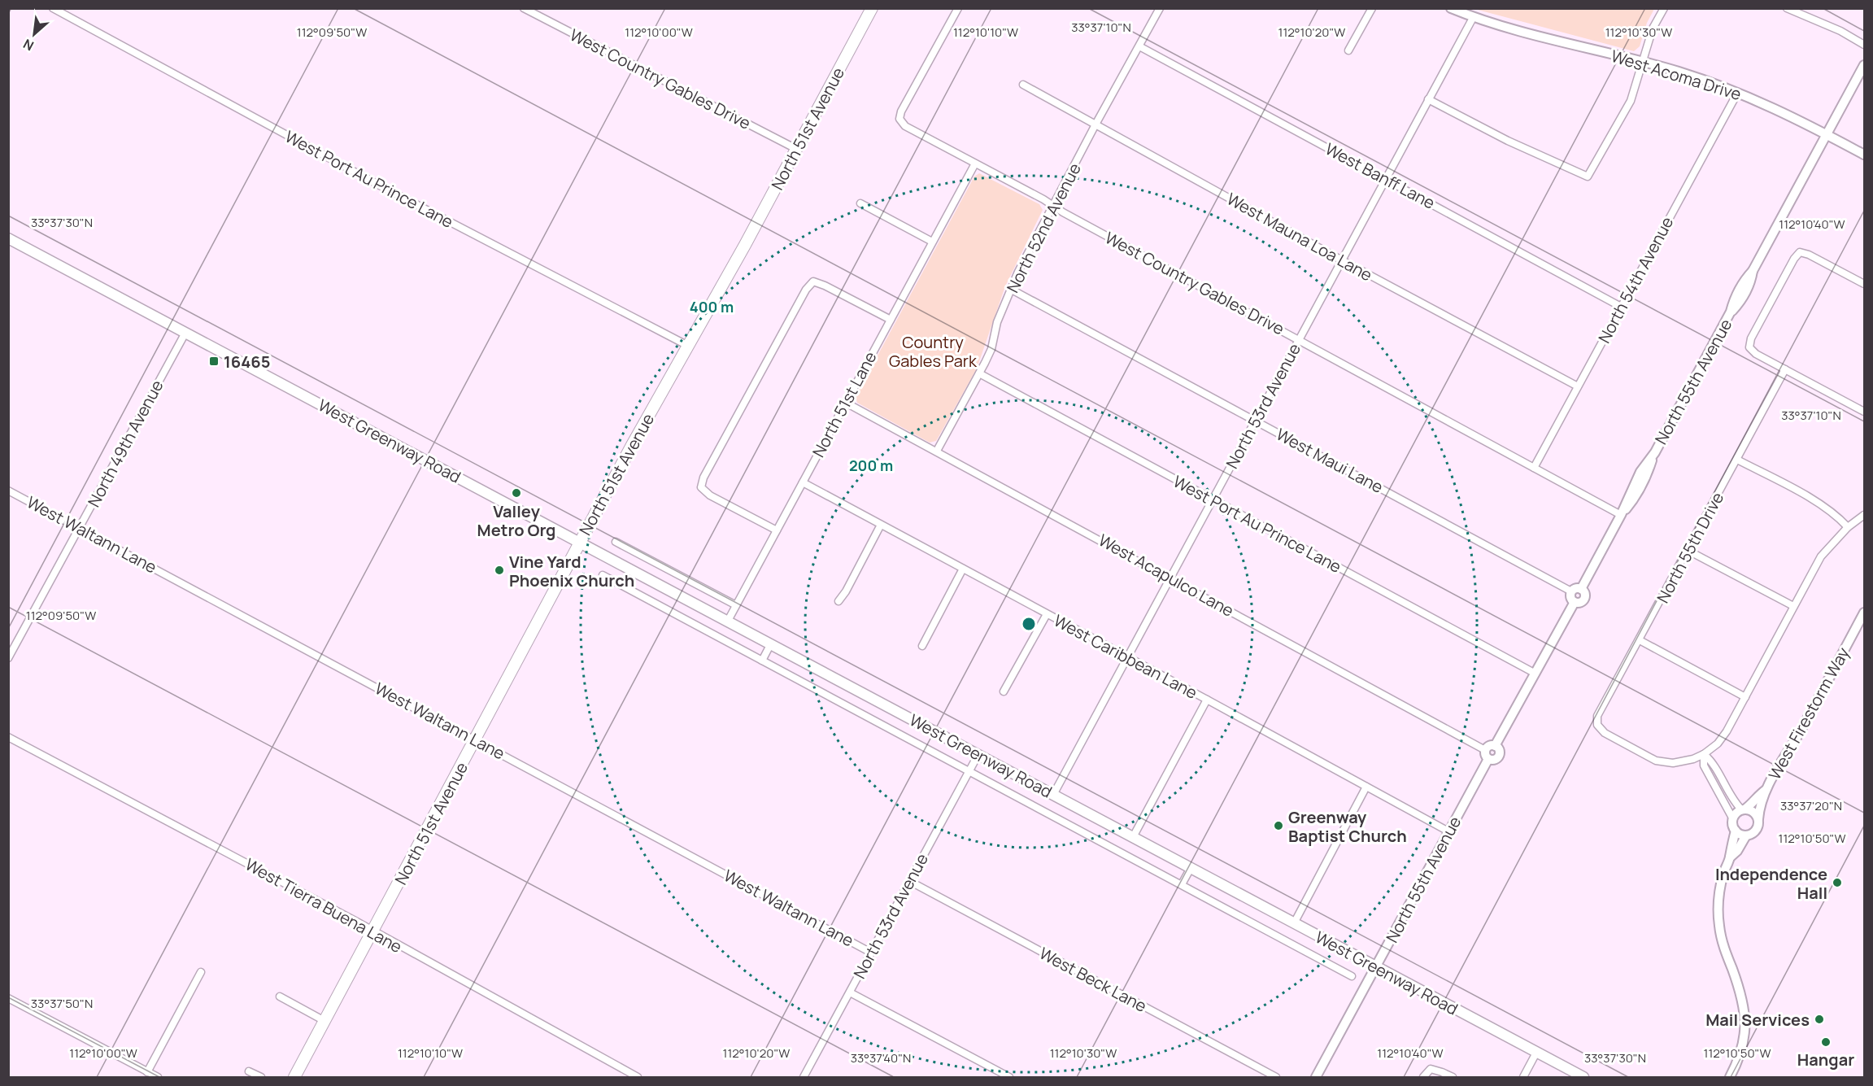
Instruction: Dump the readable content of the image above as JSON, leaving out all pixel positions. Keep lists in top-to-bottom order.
{
  "streets": {
    "main road": ["North 51st Avenue", "West Greenway Road"],
    "street": [
      "West Acoma Drive",
      "West Country Gables Drive",
      "West Banff Lane",
      "West Port Au Prince Lane",
      "North 52nd Avenue",
      "West Mauna Loa Lane",
      "North 54th Avenue",
      "North 55th Avenue",
      "North 51st Lane",
      "North 53rd Avenue",
      "North 49th Avenue",
      "West Maui Lane",
      "West Waltann Lane",
      "North 55th Drive",
      "West Acapulco Lane",
      "West Caribbean Lane",
      "West Firestorm Way",
      "West Tierra Buena Lane",
      "West Beck Lane"
    ]
  },
  "crossings": [
    ["West Acoma Drive", "North 54th Avenue"],
    ["West Acoma Drive", "North 55th Avenue"],
    ["West Acoma Drive", "North 53rd Avenue"],
    ["West Country Gables Drive", "North 51st Avenue"],
    ["West Country Gables Drive", "North 52nd Avenue"],
    ["West Country Gables Drive", "North 54th Avenue"],
    ["West Country Gables Drive", "North 55th Avenue"],
    ["West Country Gables Drive", "North 51st Lane"],
    ["West Country Gables Drive", "North 53rd Avenue"],
    ["North 51st Avenue", "West Port Au Prince Lane"],
    ["North 51st Avenue", "West Greenway Road"],
    ["North 51st Avenue", "West Waltann Lane"],
    ["North 51st Avenue", "West Tierra Buena Lane"],
    ["West Banff Lane", "North 52nd Avenue"],
    ["West Banff Lane", "North 54th Avenue"],
    ["West Banff Lane", "North 53rd Avenue"],
    ["West Port Au Prince Lane", "North 52nd Avenue"],
    ["West Port Au Prince Lane", "North 55th Avenue"],
    ["West Port Au Prince Lane", "North 53rd Avenue"],
    ["North 52nd Avenue", "West Mauna Loa Lane"],
    ["North 52nd Avenue", "West Maui Lane"],
    ["North 52nd Avenue", "West Acapulco Lane"],
    ["West Mauna Loa Lane", "North 54th Avenue"],
    ["West Mauna Loa Lane", "North 53rd Avenue"],
    ["North 55th Avenue", "West Greenway Road"],
    ["North 55th Avenue", "West Maui Lane"],
    ["North 55th Avenue", "West Acapulco Lane"],
    ["North 55th Avenue", "West Caribbean Lane"],
    ["North 51st Lane", "West Greenway Road"],
    ["North 51st Lane", "West Acapulco Lane"],
    ["North 51st Lane", "West Caribbean Lane"],
    ["North 53rd Avenue", "West Greenway Road"],
    ["North 53rd Avenue", "West Maui Lane"],
    ["North 53rd Avenue", "West Waltann Lane"],
    ["North 53rd Avenue", "West Acapulco Lane"],
    ["North 53rd Avenue", "West Caribbean Lane"],
    ["North 53rd Avenue", "West Beck Lane"],
    ["West Greenway Road", "North 49th Avenue"],
    ["North 49th Avenue", "West Waltann Lane"]
  ],
  "parks": ["Country Gables Park"],
  "places": {
    "transit": ["16465"],
    "other": [
      "Valley Metro Org",
      "Vine Yard Phoenix Church",
      "Greenway Baptist Church",
      "Independence Hall",
      "Mail Services",
      "Hangar"
    ]
  },
  "north": "bottom left",
  "coordinates": [
    "33°37'10\"N",
    "112°09'50\"W",
    "112°10'00\"W",
    "112°10'10\"W",
    "112°10'20\"W",
    "112°10'30\"W",
    "33°37'30\"N",
    "112°10'40\"W",
    "33°37'20\"N",
    "112°10'50\"W",
    "33°37'50\"N",
    "33°37'40\"N"
  ],
  "rings": ["400 m", "200 m"]
}
